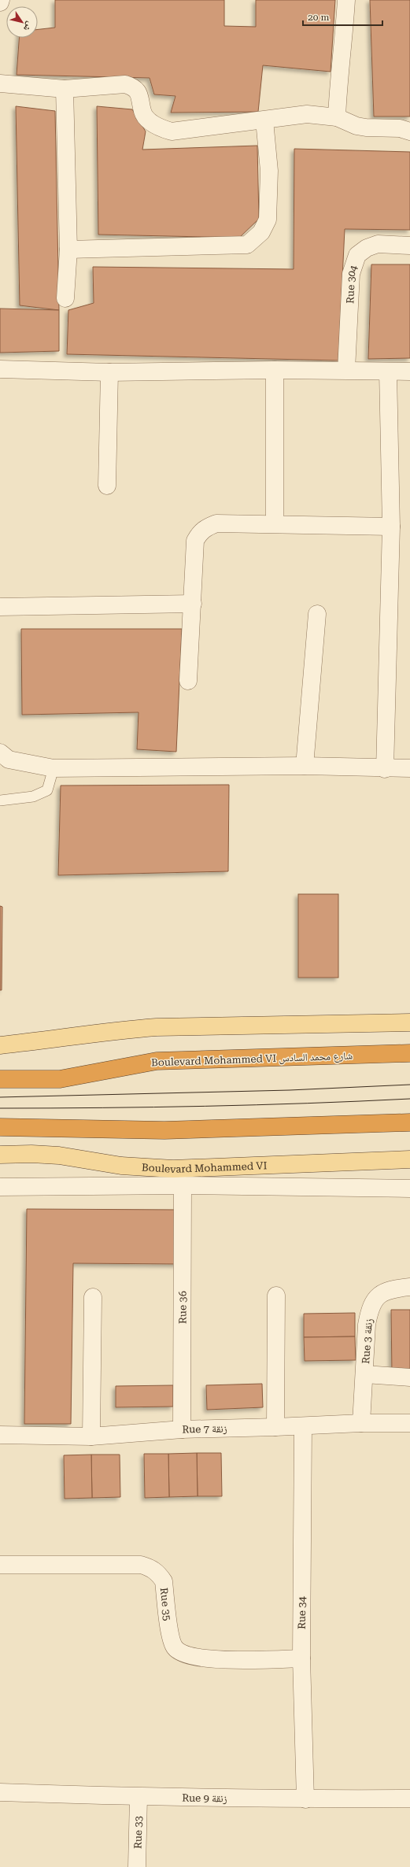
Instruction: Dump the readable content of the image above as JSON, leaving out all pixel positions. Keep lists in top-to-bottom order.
{
  "streets": {
    "highway": ["Boulevard Mohammed VI شارع محمد السادس"],
    "main road": ["Boulevard Mohammed VI"],
    "street": [
      "Rue 304",
      "Rue 36",
      "Rue 3 زنقة",
      "Rue 7 زنقة",
      "Rue 35",
      "Rue 34",
      "Rue 9 زنقة",
      "Rue 33"
    ]
  },
  "crossings": [
    ["Boulevard Mohammed VI", "Rue 36"],
    ["Rue 36", "Rue 7 زنقة"],
    ["Rue 3 زنقة", "Rue 7 زنقة"],
    ["Rue 7 زنقة", "Rue 34"],
    ["Rue 35", "Rue 34"],
    ["Rue 34", "Rue 9 زنقة"],
    ["Rue 9 زنقة", "Rue 33"]
  ],
  "scale_bar": "20 m",
  "north": "bottom right"
}
